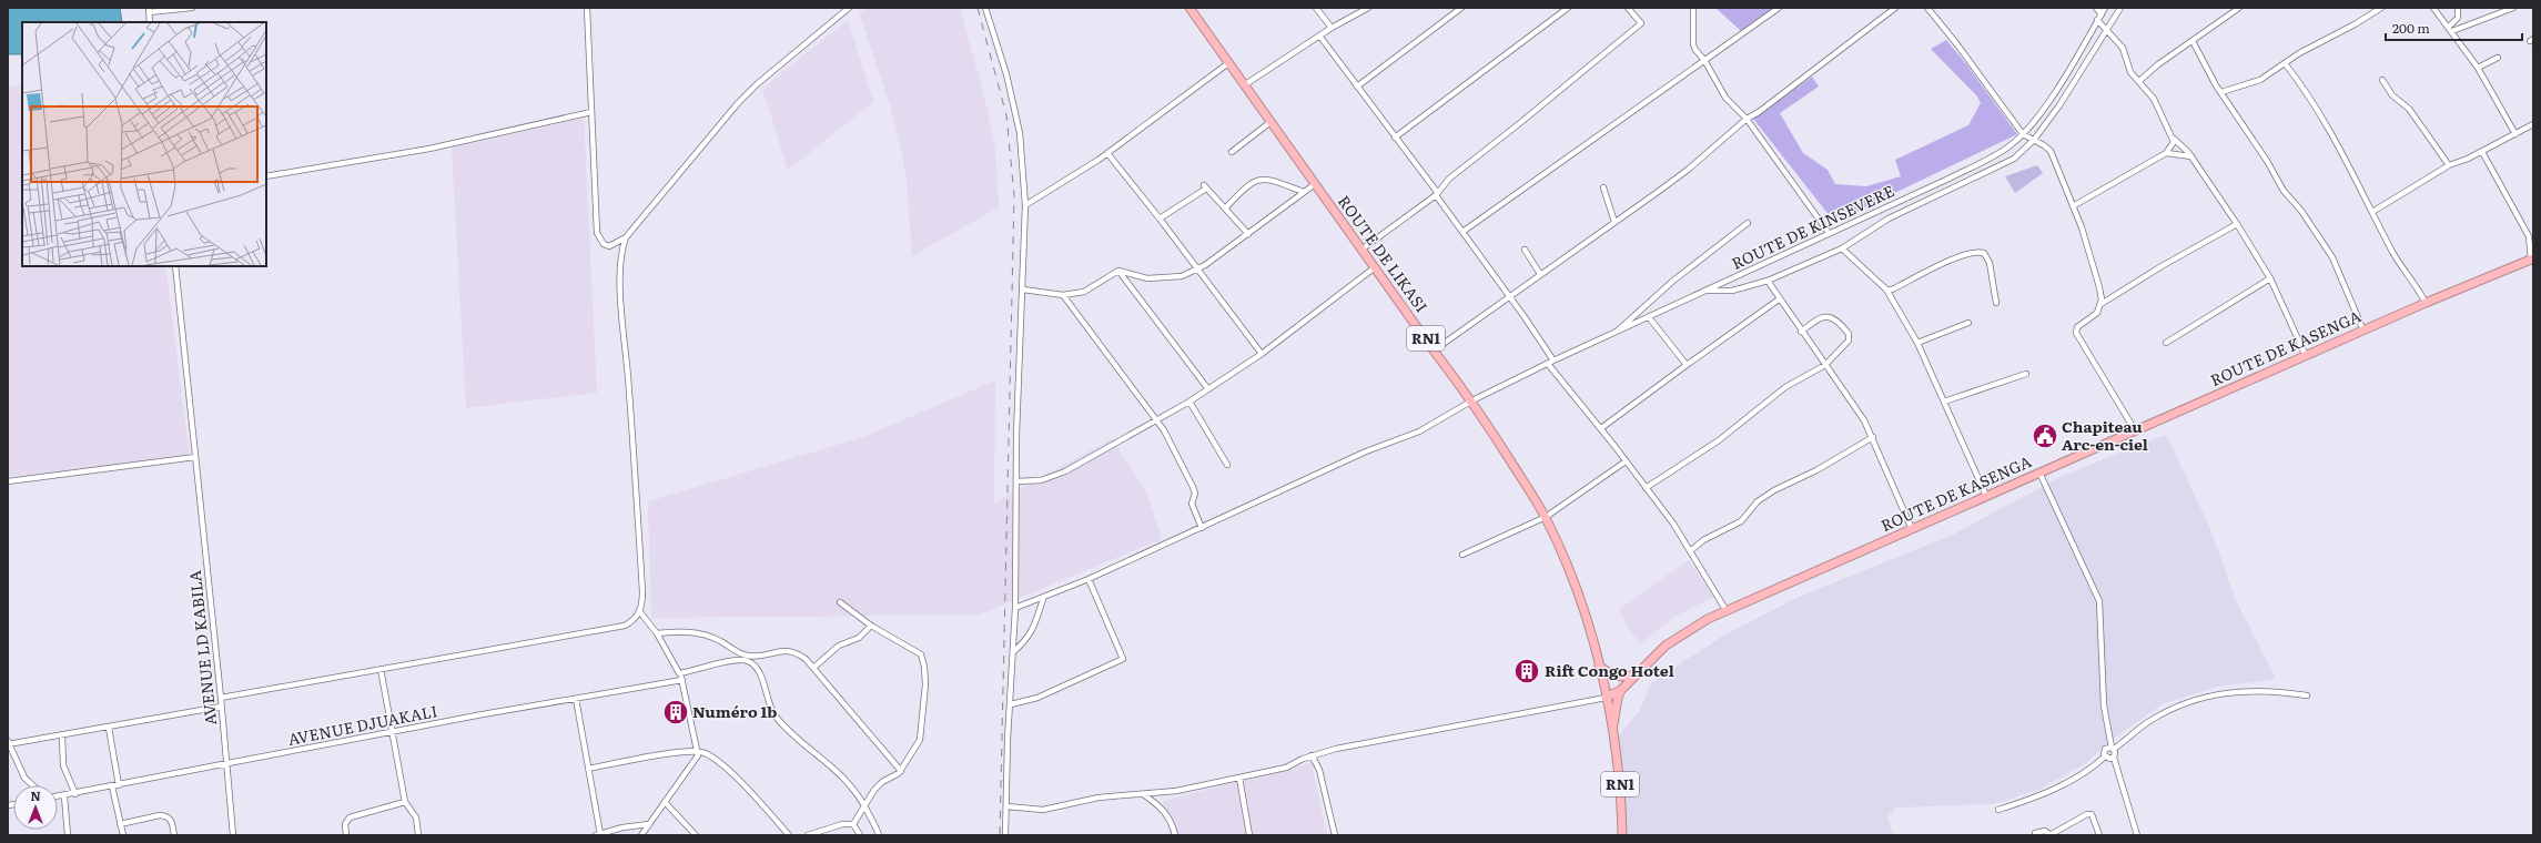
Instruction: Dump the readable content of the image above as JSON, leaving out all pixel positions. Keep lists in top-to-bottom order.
{
  "streets": {
    "highway": ["ROUTE DE LIKASI", "RN1", "ROUTE DE KASENGA"],
    "street": ["ROUTE DE KINSEVERE", "AVENUE LD KABILA", "AVENUE DJUAKALI"]
  },
  "crossings": [
    ["ROUTE DE KINSEVERE", "ROUTE DE LIKASI"],
    ["ROUTE DE LIKASI", "RN1"],
    ["ROUTE DE LIKASI", "ROUTE DE KASENGA"],
    ["RN1", "ROUTE DE KASENGA"],
    ["AVENUE LD KABILA", "AVENUE DJUAKALI"]
  ],
  "places": {
    "public building": ["Chapiteau Arc-en-ciel"],
    "building": ["Rift Congo Hotel", "Numéro 1b"]
  },
  "scale_bar": "200 m",
  "north": "top"
}
